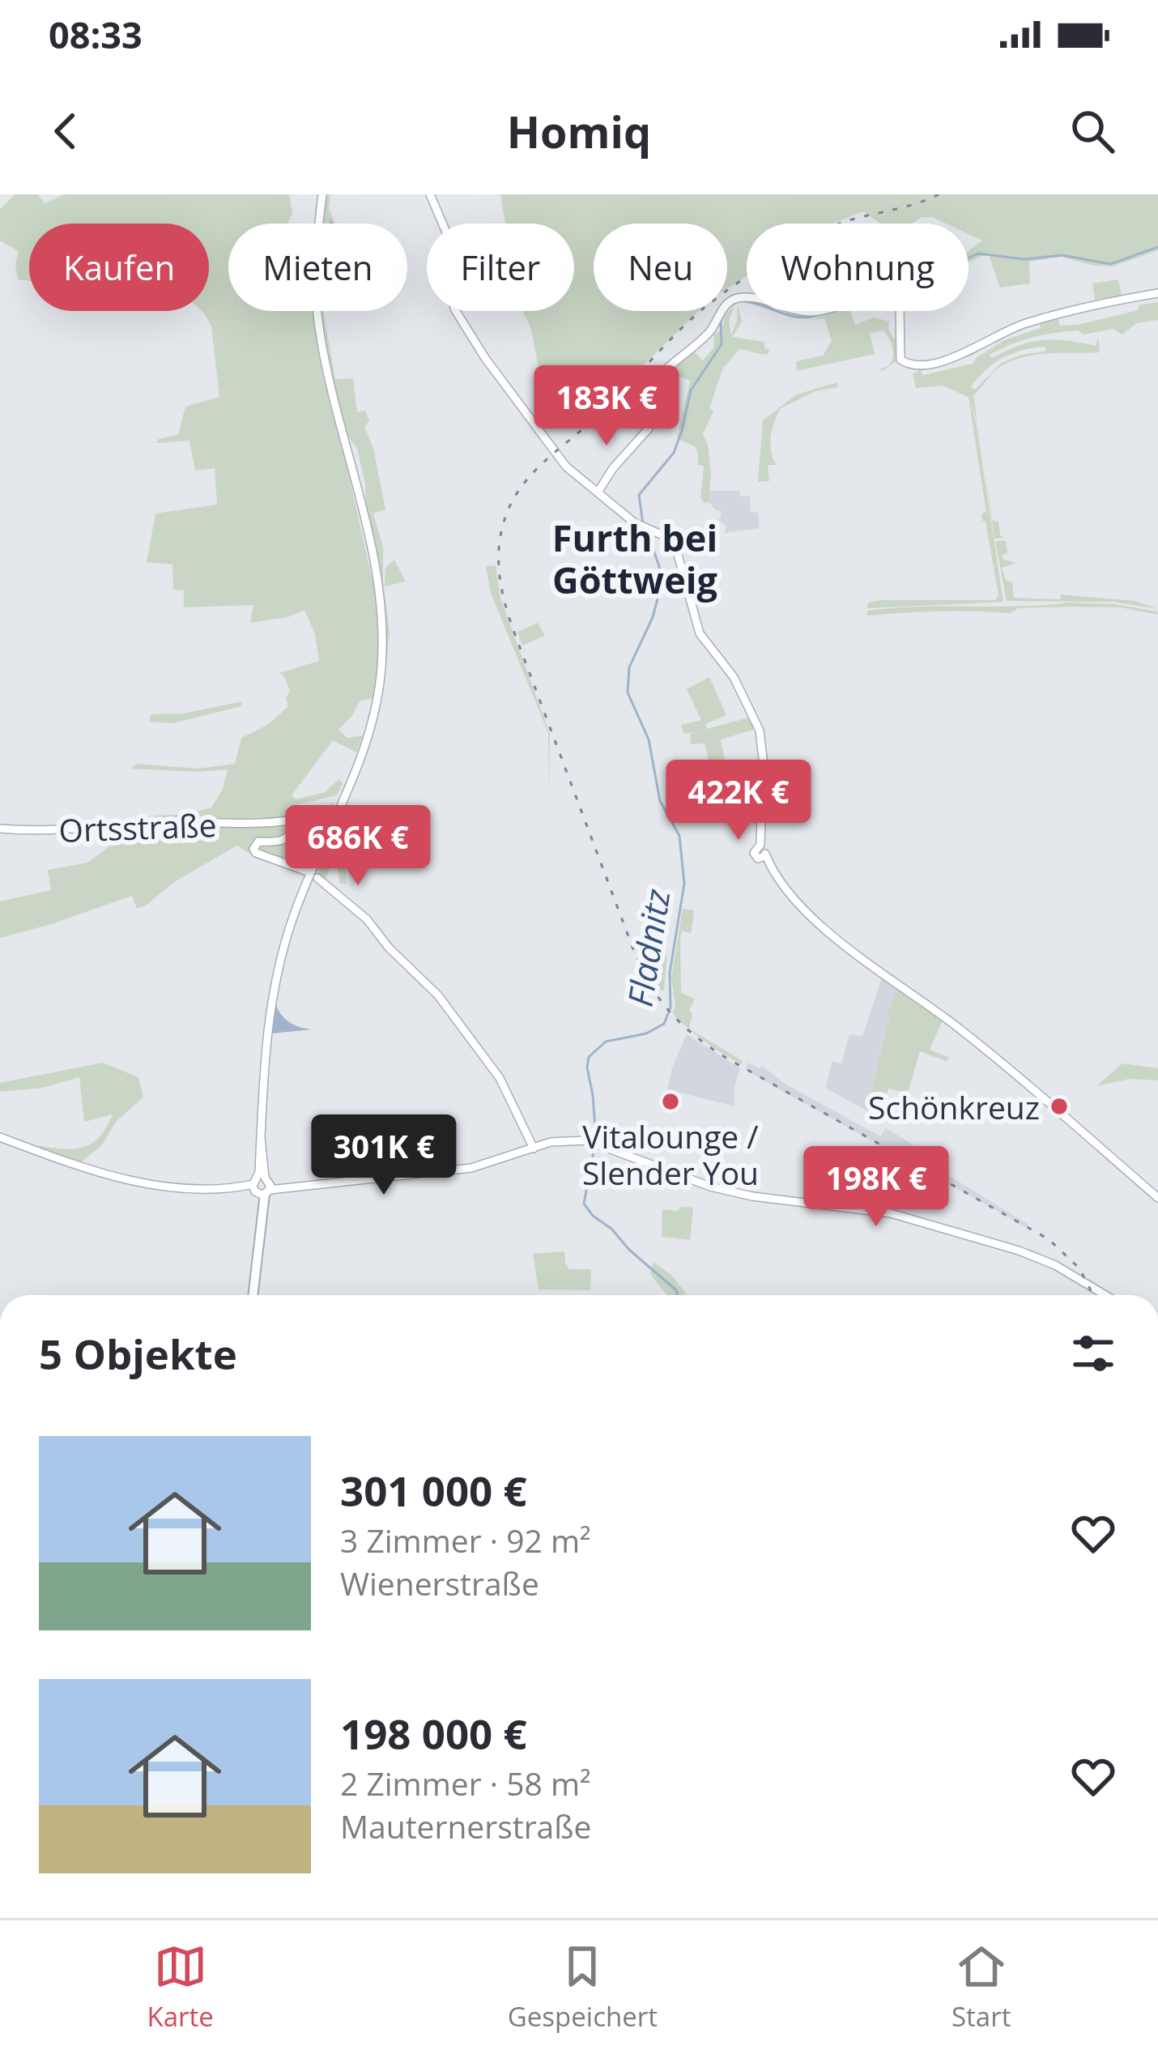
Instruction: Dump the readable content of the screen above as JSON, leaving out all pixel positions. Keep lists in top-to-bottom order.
{
  "streets": {
    "street": ["Ortsstraße"]
  },
  "districts": ["Furth bei Göttweig"],
  "water": ["Fladnitz"],
  "places": ["Vitalounge / Slender You", "Schönkreuz"],
  "page": {
    "status": "08:33",
    "header": "Homiq",
    "chip": [
      "Kaufen",
      "Mieten",
      "Filter",
      "Neu",
      "Wohnung"
    ],
    "price": [
      "183K €",
      "422K €",
      "686K €",
      "301K €",
      "198K €"
    ],
    "heading": "5 Objekte",
    "list": [
      {
        "name": "301 000 €",
        "note": "3 Zimmer · 92 m² · Wienerstraße"
      },
      {
        "name": "198 000 €",
        "note": "2 Zimmer · 58 m² · Mauternerstraße"
      }
    ],
    "tabs": ["Karte", "Gespeichert", "Start"]
  }
}
